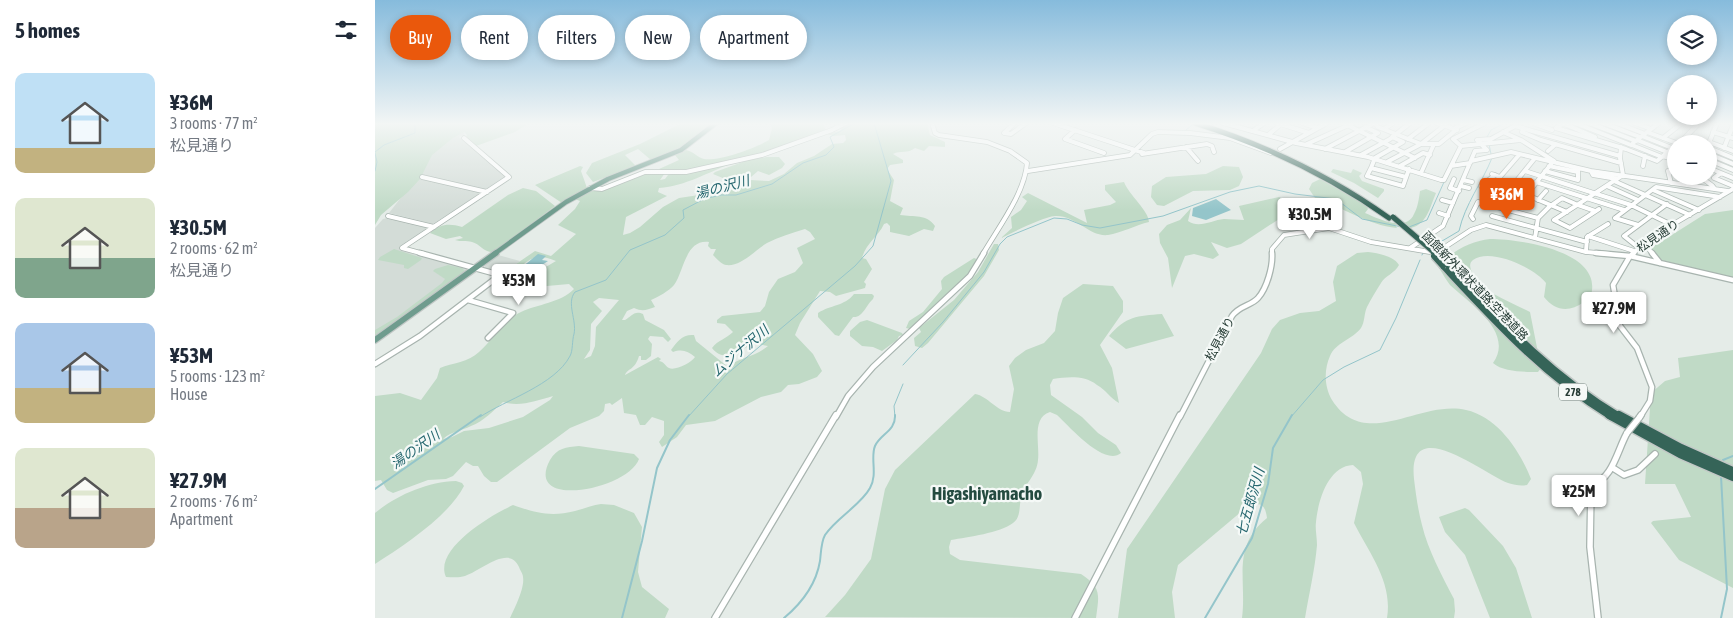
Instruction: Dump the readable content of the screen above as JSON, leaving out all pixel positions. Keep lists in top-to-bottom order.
{
  "streets": {
    "highway": ["函館新外環状道路;空港道路", "278"],
    "street": ["松見通り"]
  },
  "districts": ["Higashiyamacho"],
  "water": ["湯の沢川", "ムジナ沢川", "七五郎沢川"],
  "page": {
    "heading": "5 homes",
    "map_buttons": ["+", "−"],
    "chip": [
      "Buy",
      "Rent",
      "Filters",
      "New",
      "Apartment"
    ],
    "list": [
      {
        "name": "¥36M",
        "note": "3 rooms · 77 m² · 松見通り"
      },
      {
        "name": "¥30.5M",
        "note": "2 rooms · 62 m² · 松見通り"
      },
      {
        "name": "¥53M",
        "note": "5 rooms · 123 m² · House"
      },
      {
        "name": "¥27.9M",
        "note": "2 rooms · 76 m² · Apartment"
      }
    ],
    "price": [
      "¥36M",
      "¥30.5M",
      "¥53M",
      "¥27.9M",
      "¥25M"
    ]
  }
}
